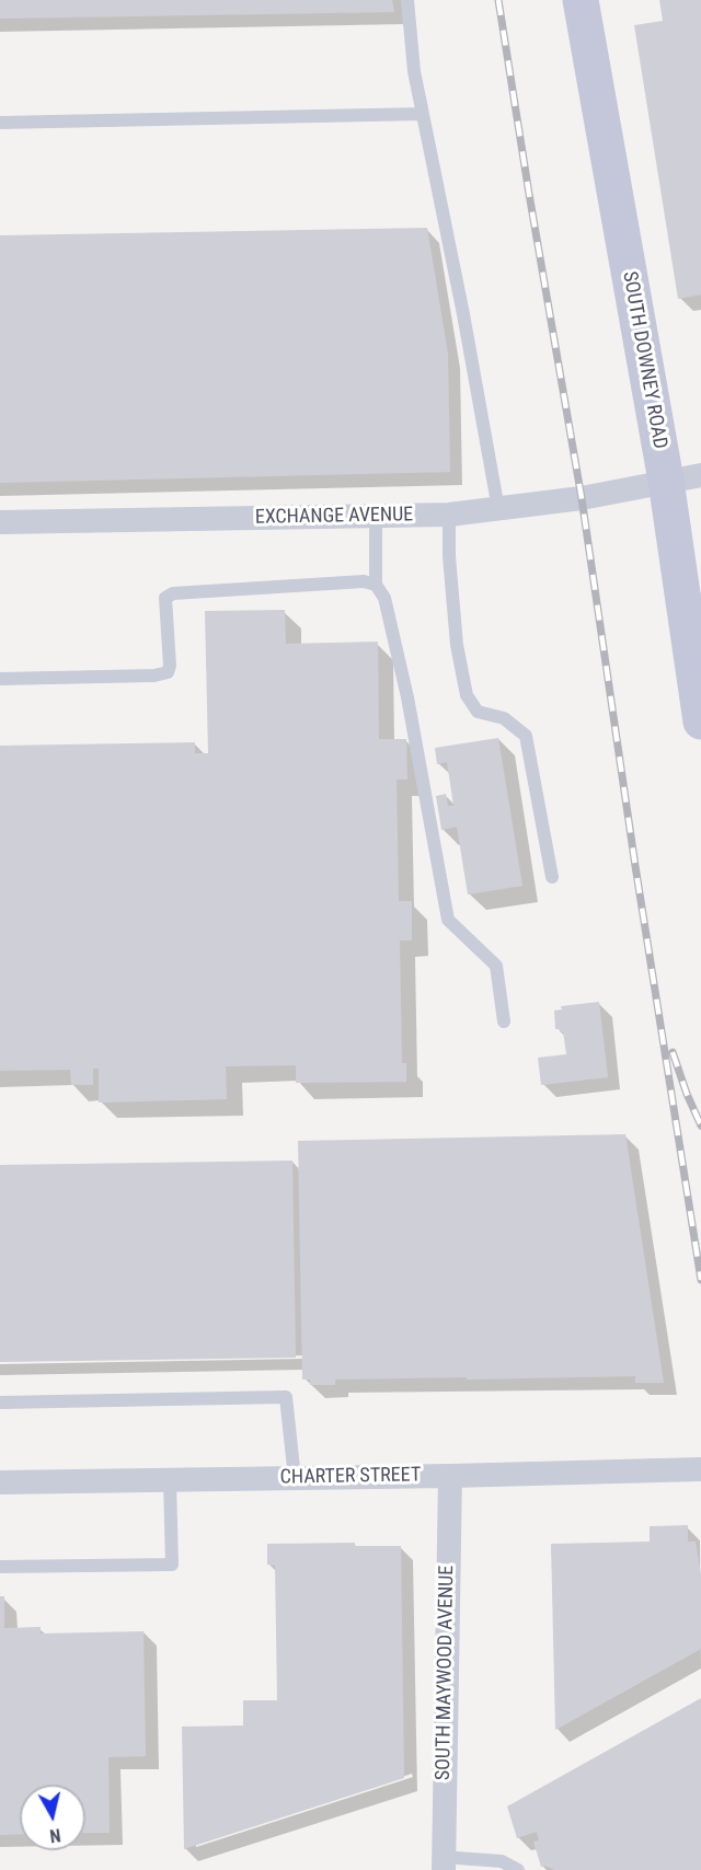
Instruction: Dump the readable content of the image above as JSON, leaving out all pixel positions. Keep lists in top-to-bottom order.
{
  "streets": {
    "main road": ["SOUTH DOWNEY ROAD"],
    "street": ["EXCHANGE AVENUE", "CHARTER STREET", "SOUTH MAYWOOD AVENUE"]
  },
  "crossings": [
    ["SOUTH DOWNEY ROAD", "EXCHANGE AVENUE"],
    ["CHARTER STREET", "SOUTH MAYWOOD AVENUE"]
  ],
  "north": "bottom"
}
